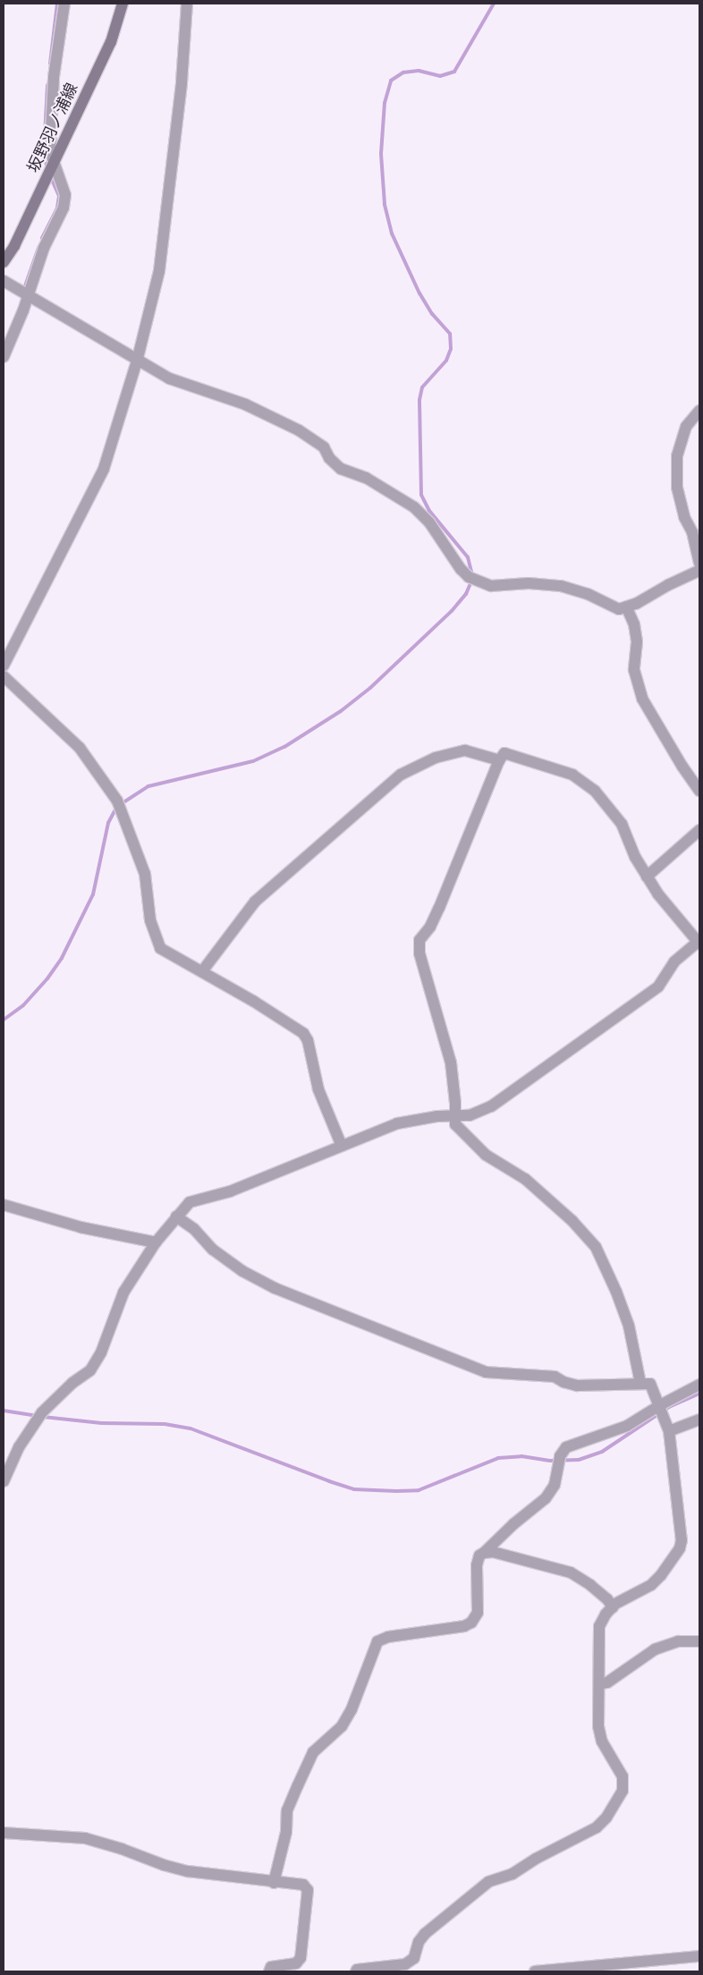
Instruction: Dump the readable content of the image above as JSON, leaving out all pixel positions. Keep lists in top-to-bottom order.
{
  "streets": {
    "main road": ["坂野羽ノ浦線"]
  }
}
